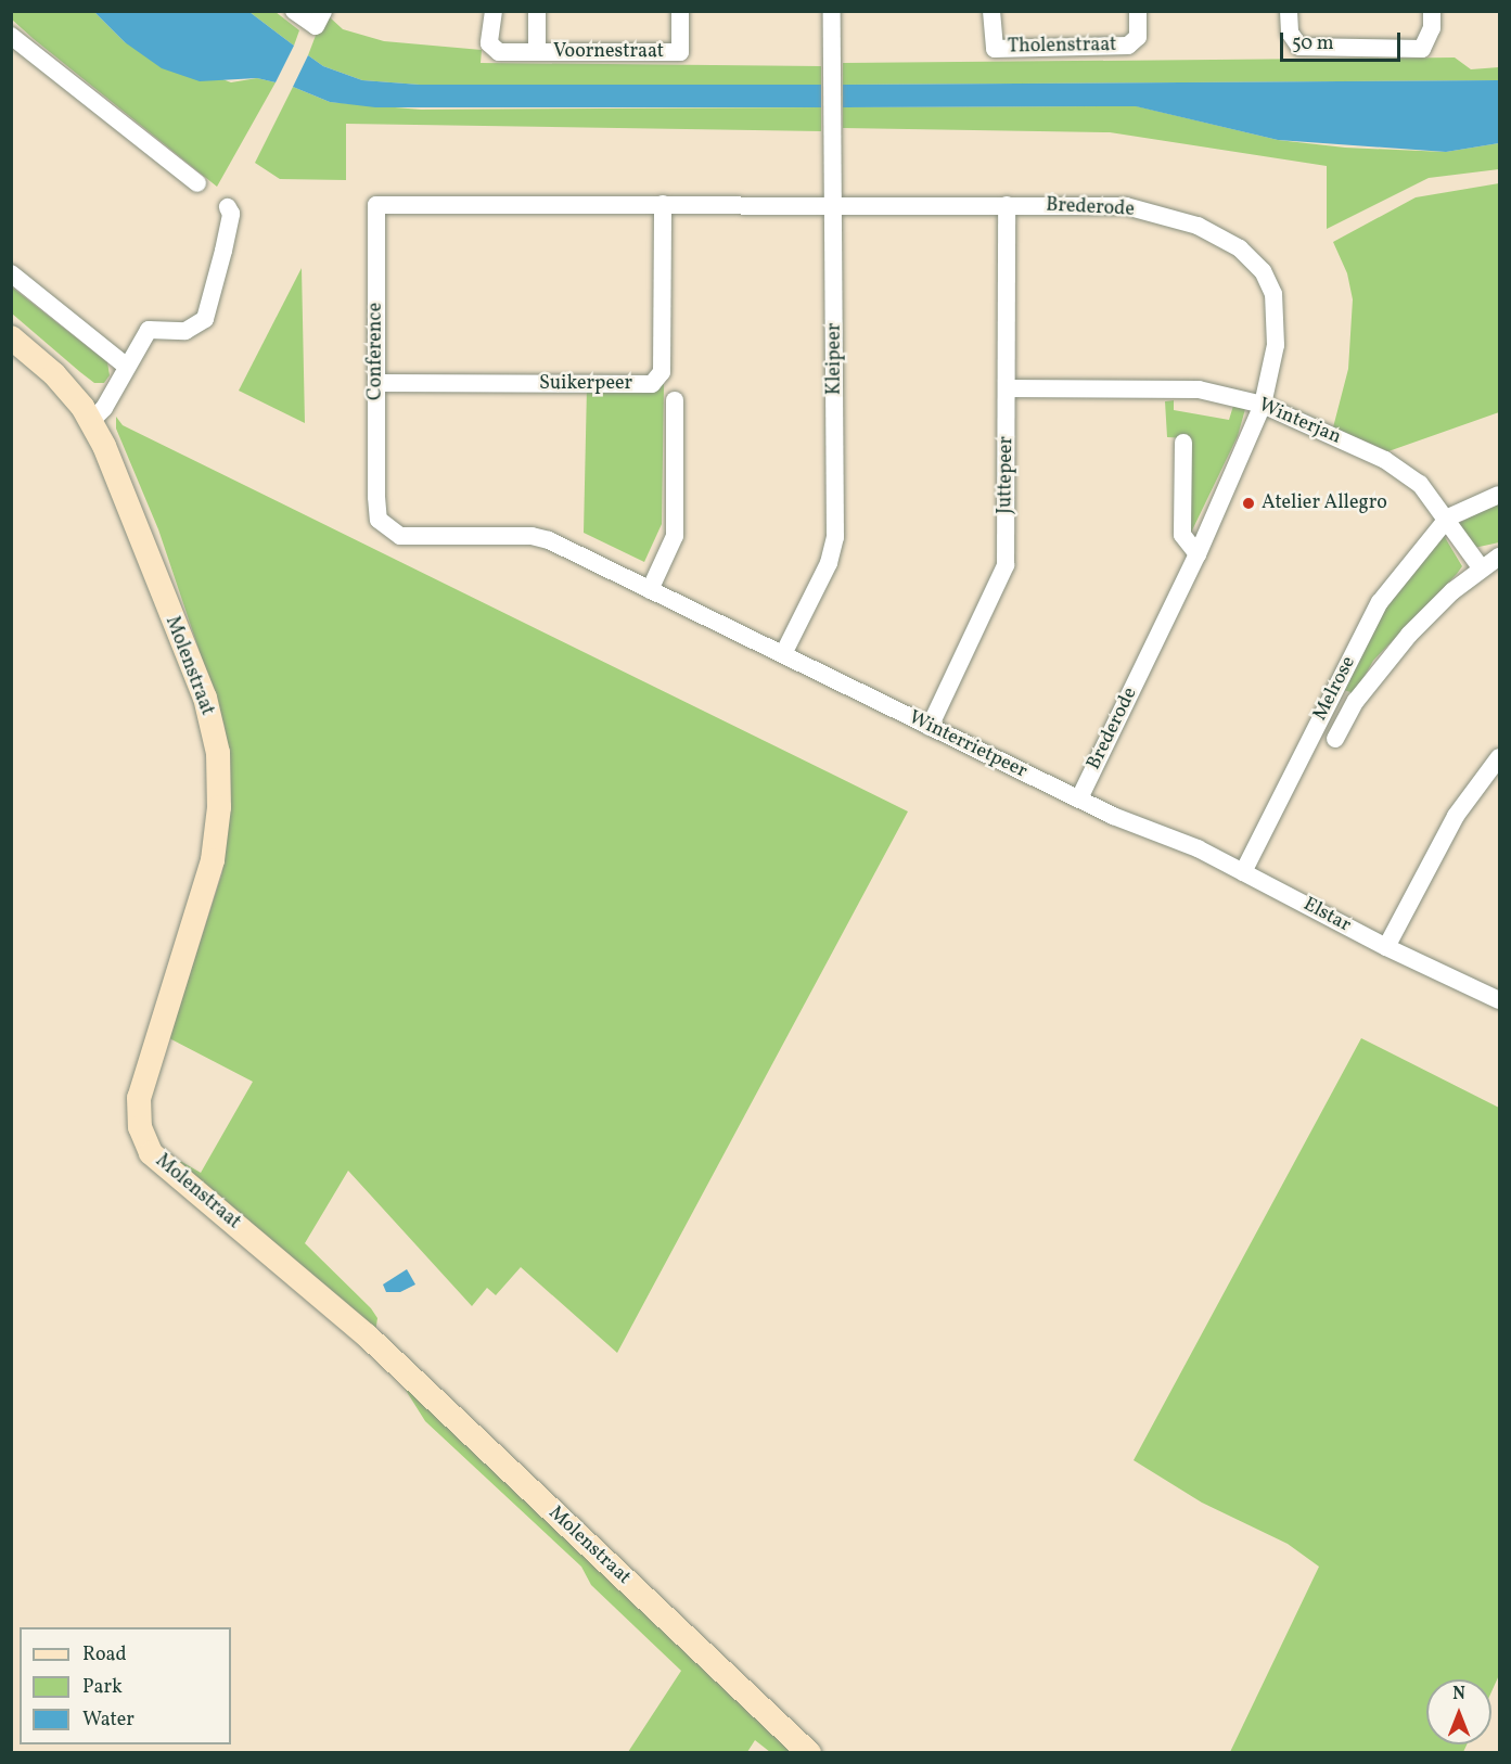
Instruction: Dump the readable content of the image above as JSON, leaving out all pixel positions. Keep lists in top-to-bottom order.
{
  "streets": {
    "street": [
      "Tholenstraat",
      "Voornestraat",
      "Brederode",
      "Conference",
      "Kleipeer",
      "Suikerpeer",
      "Winterjan",
      "Juttepeer",
      "Molenstraat",
      "Melrose",
      "Winterrietpeer",
      "Elstar"
    ]
  },
  "crossings": [
    ["Brederode", "Conference"],
    ["Brederode", "Kleipeer"],
    ["Brederode", "Winterjan"],
    ["Brederode", "Juttepeer"],
    ["Brederode", "Winterrietpeer"],
    ["Conference", "Kleipeer"],
    ["Conference", "Suikerpeer"],
    ["Conference", "Winterrietpeer"],
    ["Kleipeer", "Winterrietpeer"],
    ["Winterjan", "Juttepeer"],
    ["Winterjan", "Melrose"],
    ["Juttepeer", "Winterrietpeer"],
    ["Melrose", "Elstar"],
    ["Winterrietpeer", "Elstar"]
  ],
  "places": ["Atelier Allegro"],
  "legend": ["Road", "Park", "Water"],
  "scale_bar": "50 m",
  "north": "top"
}
